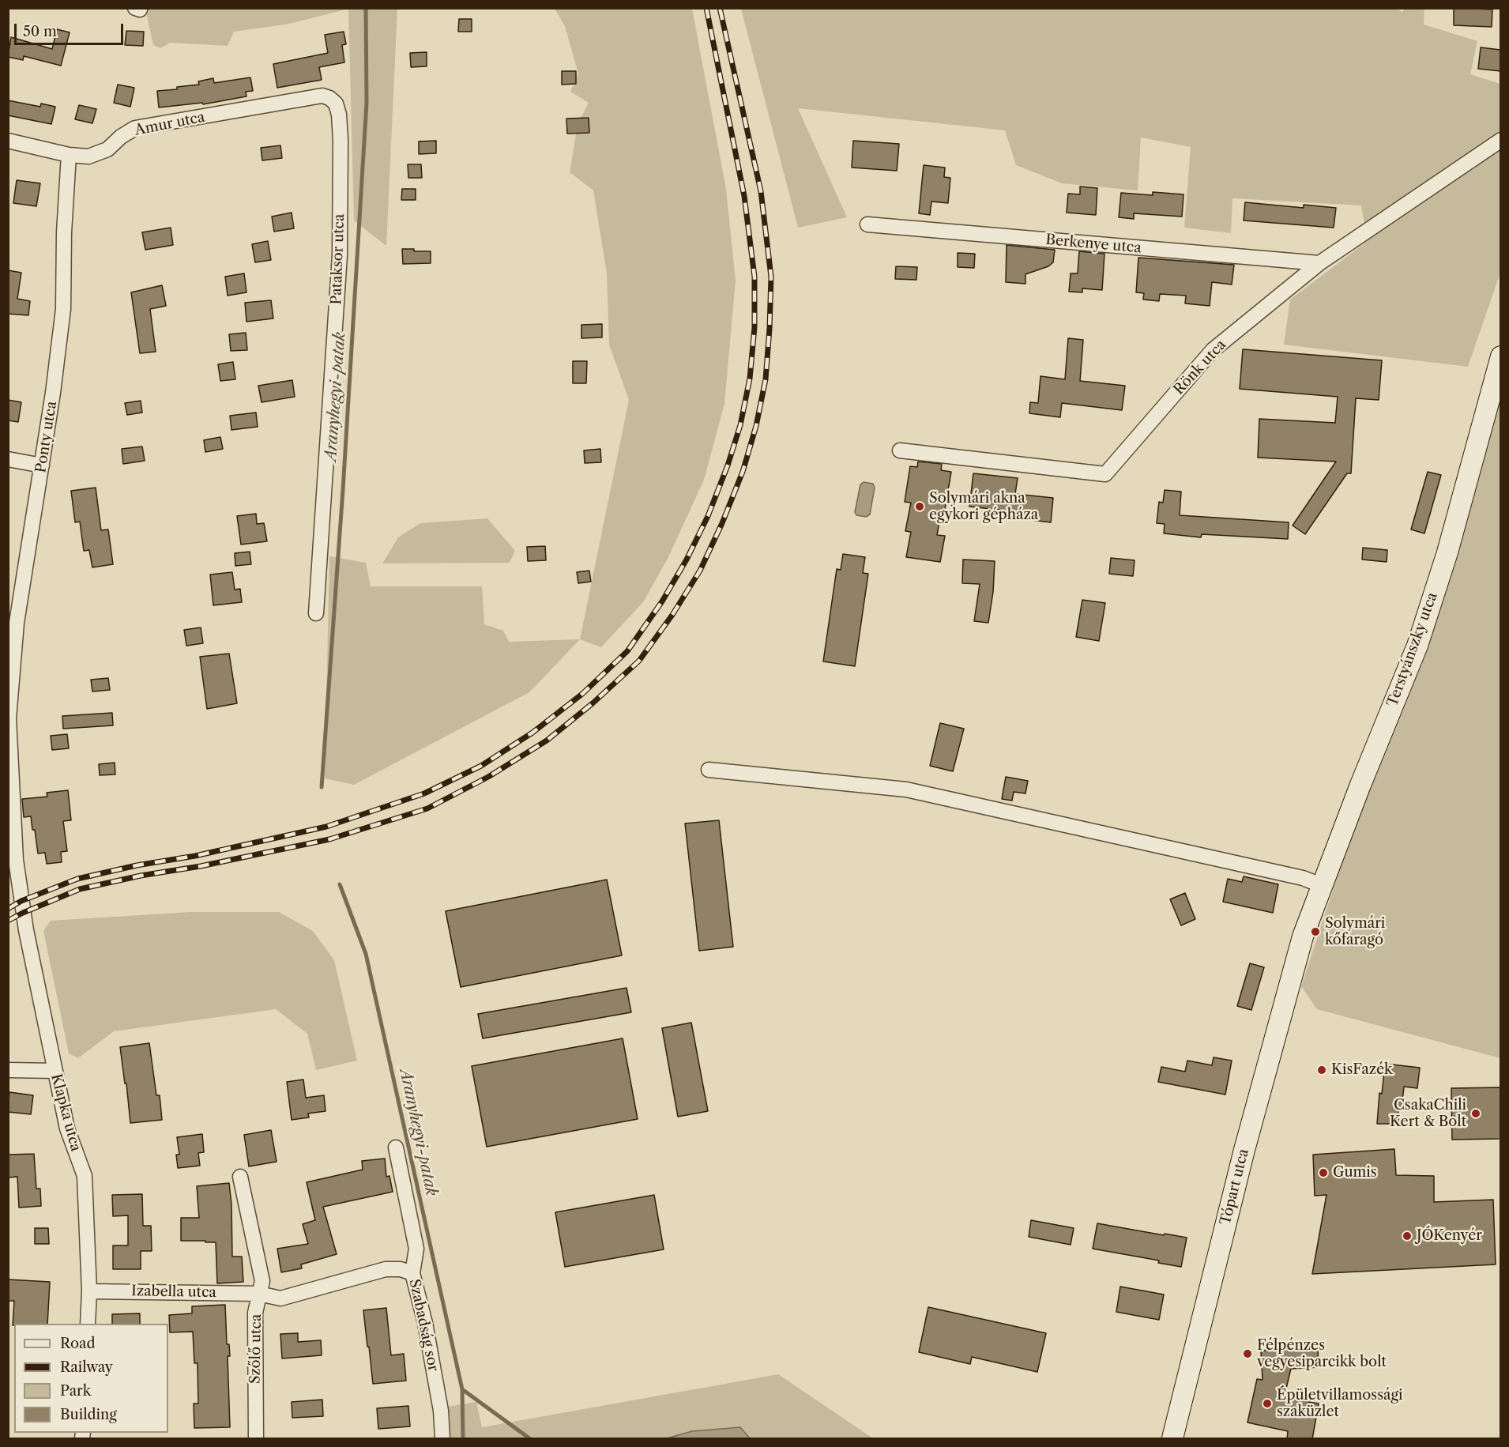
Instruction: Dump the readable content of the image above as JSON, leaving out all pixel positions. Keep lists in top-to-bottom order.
{
  "streets": {
    "main road": ["Terstyánszky utca", "Tópart utca"],
    "street": [
      "Amur utca",
      "Berkenye utca",
      "Pataksor utca",
      "Rönk utca",
      "Ponty utca",
      "Klapka utca",
      "Izabella utca",
      "Szabadság sor",
      "Szőlő utca"
    ]
  },
  "crossings": [
    ["Amur utca", "Pataksor utca"],
    ["Amur utca", "Ponty utca"],
    ["Berkenye utca", "Rönk utca"],
    ["Ponty utca", "Klapka utca"],
    ["Terstyánszky utca", "Tópart utca"],
    ["Klapka utca", "Izabella utca"],
    ["Izabella utca", "Szabadság sor"],
    ["Izabella utca", "Szőlő utca"]
  ],
  "water": ["Aranyhegyi-patak"],
  "places": [
    "Solymári akna egykori gépháza",
    "Solymári kőfaragó",
    "KisFazék",
    "CsakaChili Kert & Bolt",
    "Gumis",
    "JÓKenyér",
    "Félpénzes vegyesiparcikk bolt",
    "Épületvillamossági szaküzlet"
  ],
  "legend": [
    "Road",
    "Railway",
    "Park",
    "Building"
  ],
  "scale_bar": "50 m"
}
